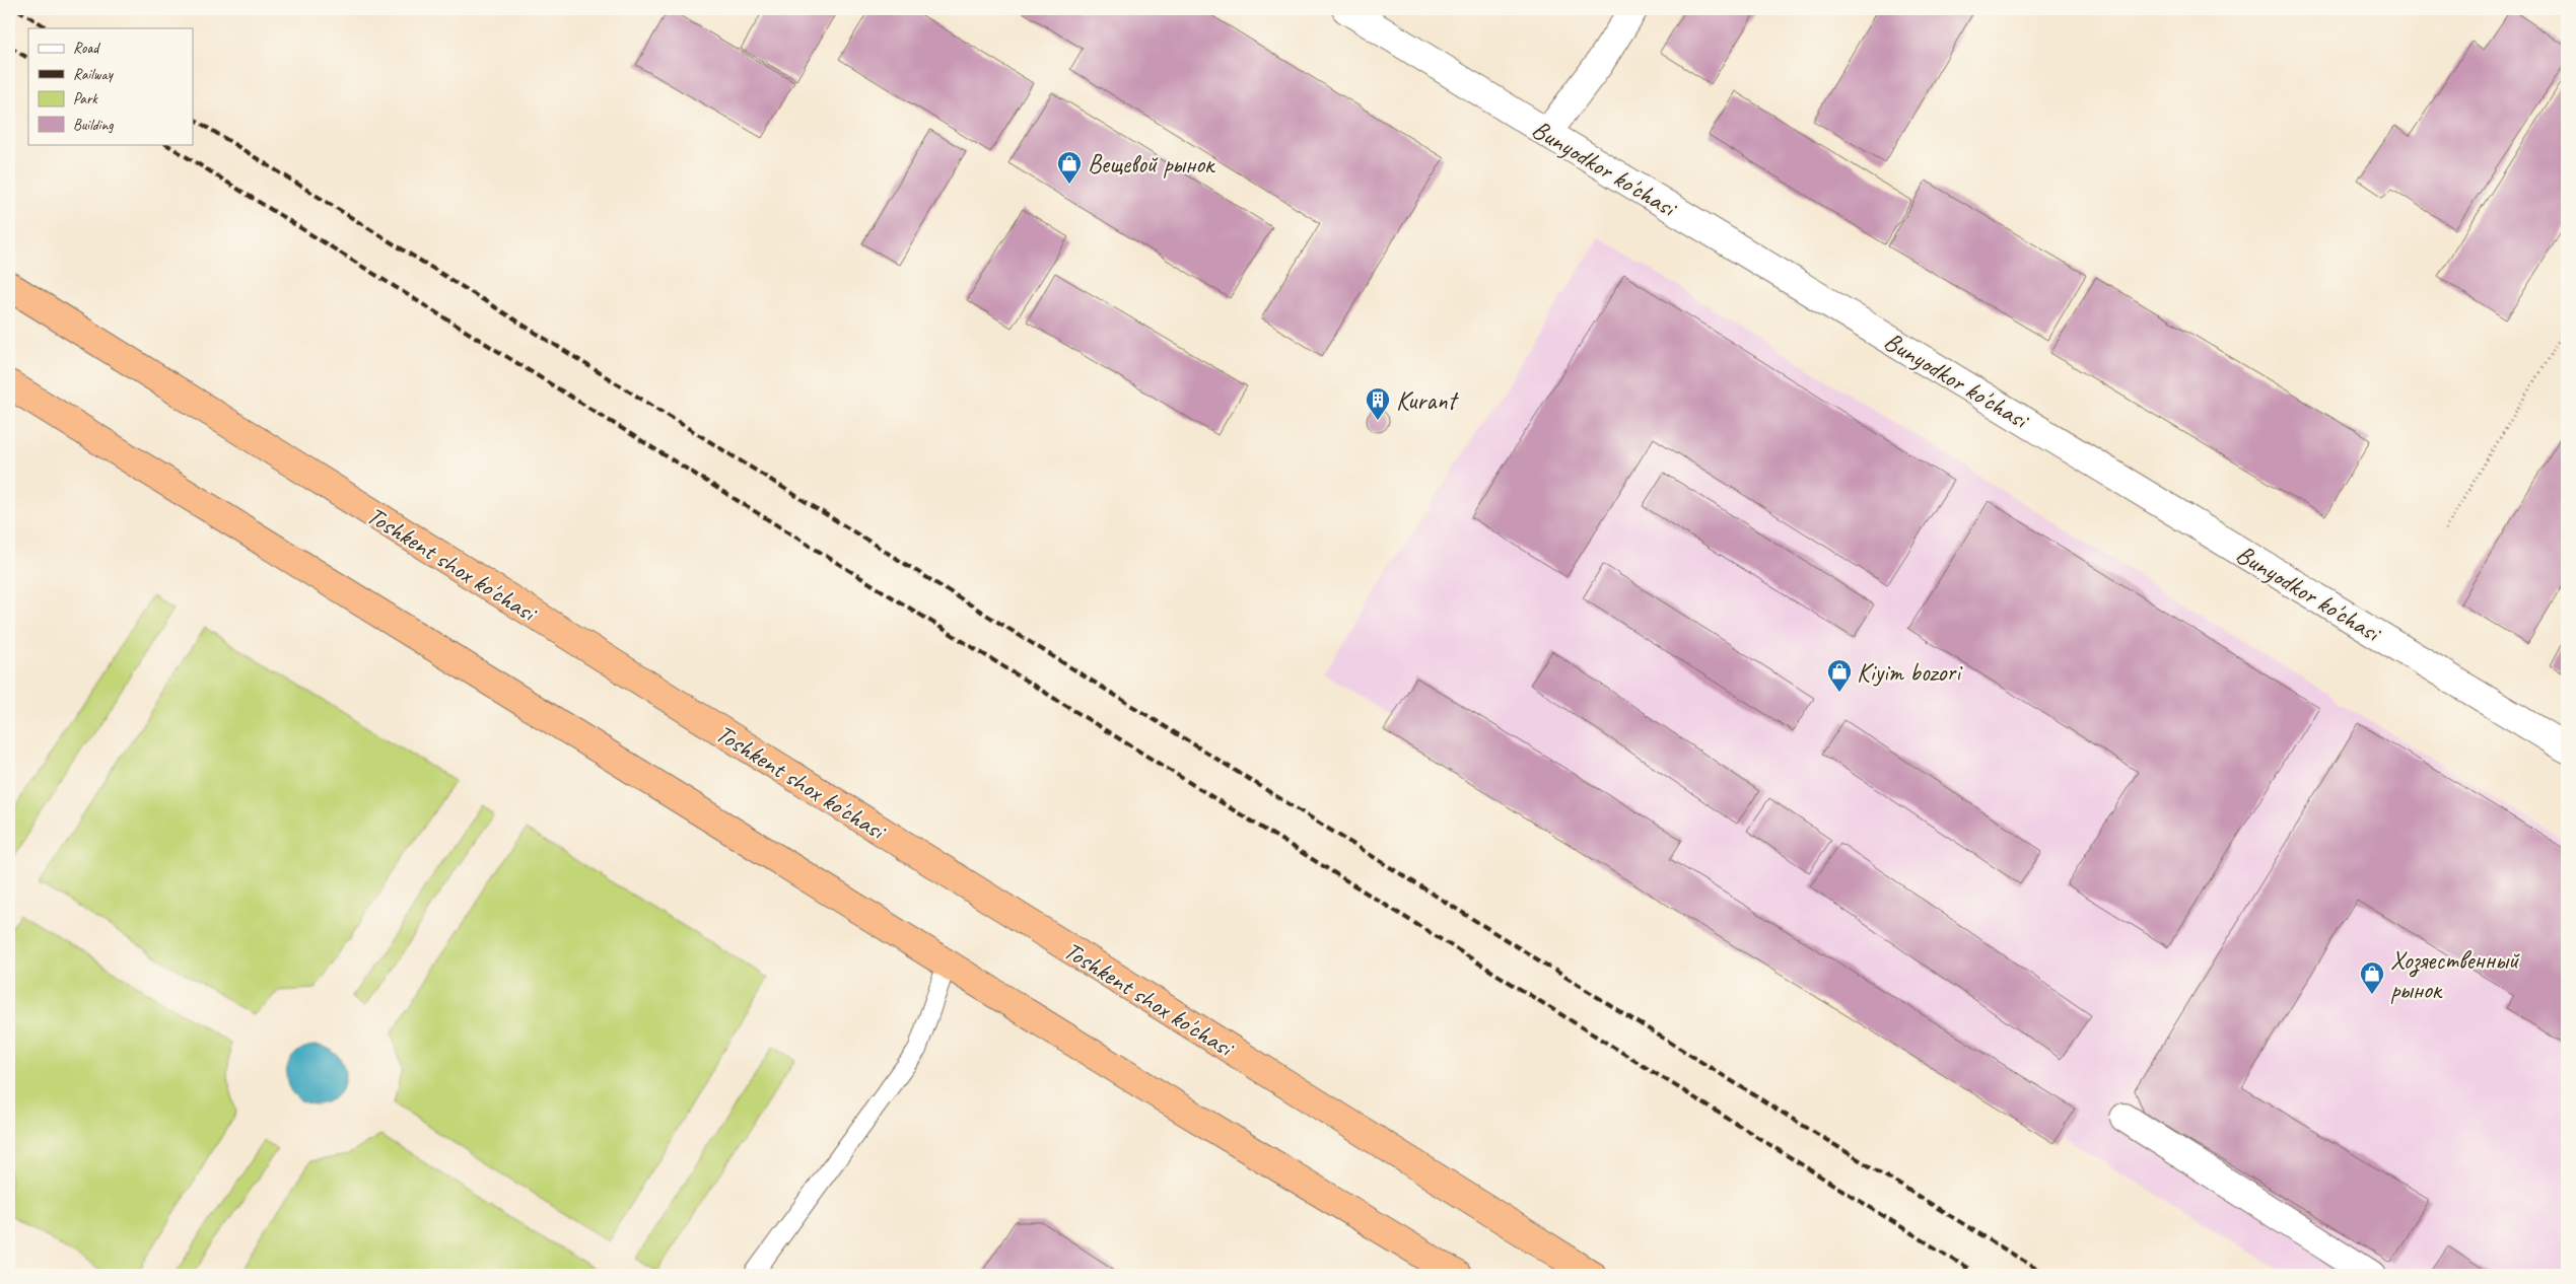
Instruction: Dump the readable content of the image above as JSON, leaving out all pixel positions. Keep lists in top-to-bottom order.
{
  "streets": {
    "highway": ["Toshkent shox ko'chasi"],
    "street": ["Bunyodkor ko'chasi"]
  },
  "places": {
    "shop": ["Вещевой рынок", "Kiyim bozori", "Хозяественный рынок"],
    "building": ["Kurant"]
  },
  "legend": [
    "Road",
    "Railway",
    "Park",
    "Building"
  ]
}
